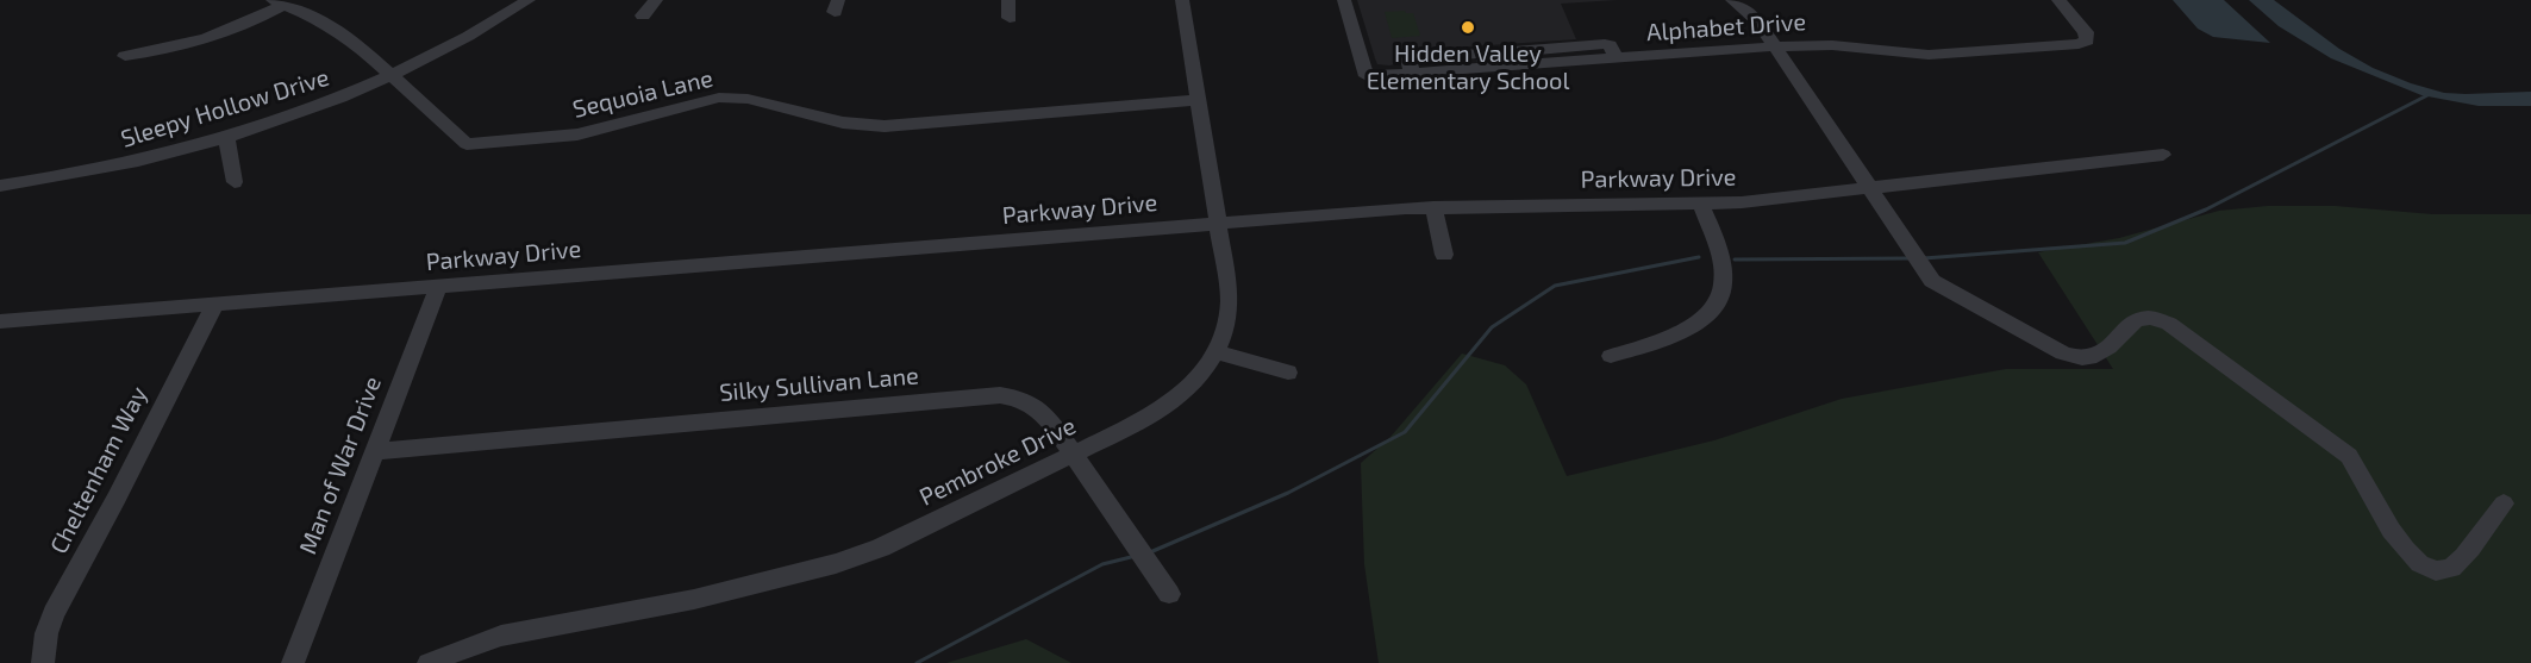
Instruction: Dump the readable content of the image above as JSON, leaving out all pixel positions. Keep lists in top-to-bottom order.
{
  "streets": {
    "street": [
      "Alphabet Drive",
      "Sequoia Lane",
      "Sleepy Hollow Drive",
      "Parkway Drive",
      "Silky Sullivan Lane",
      "Pembroke Drive",
      "Man of War Drive",
      "Cheltenham Way"
    ]
  },
  "crossings": [
    ["Sequoia Lane", "Sleepy Hollow Drive"],
    ["Sequoia Lane", "Pembroke Drive"],
    ["Parkway Drive", "Pembroke Drive"],
    ["Parkway Drive", "Man of War Drive"],
    ["Parkway Drive", "Cheltenham Way"],
    ["Silky Sullivan Lane", "Pembroke Drive"],
    ["Silky Sullivan Lane", "Man of War Drive"]
  ],
  "places": ["Hidden Valley Elementary School"]
}
